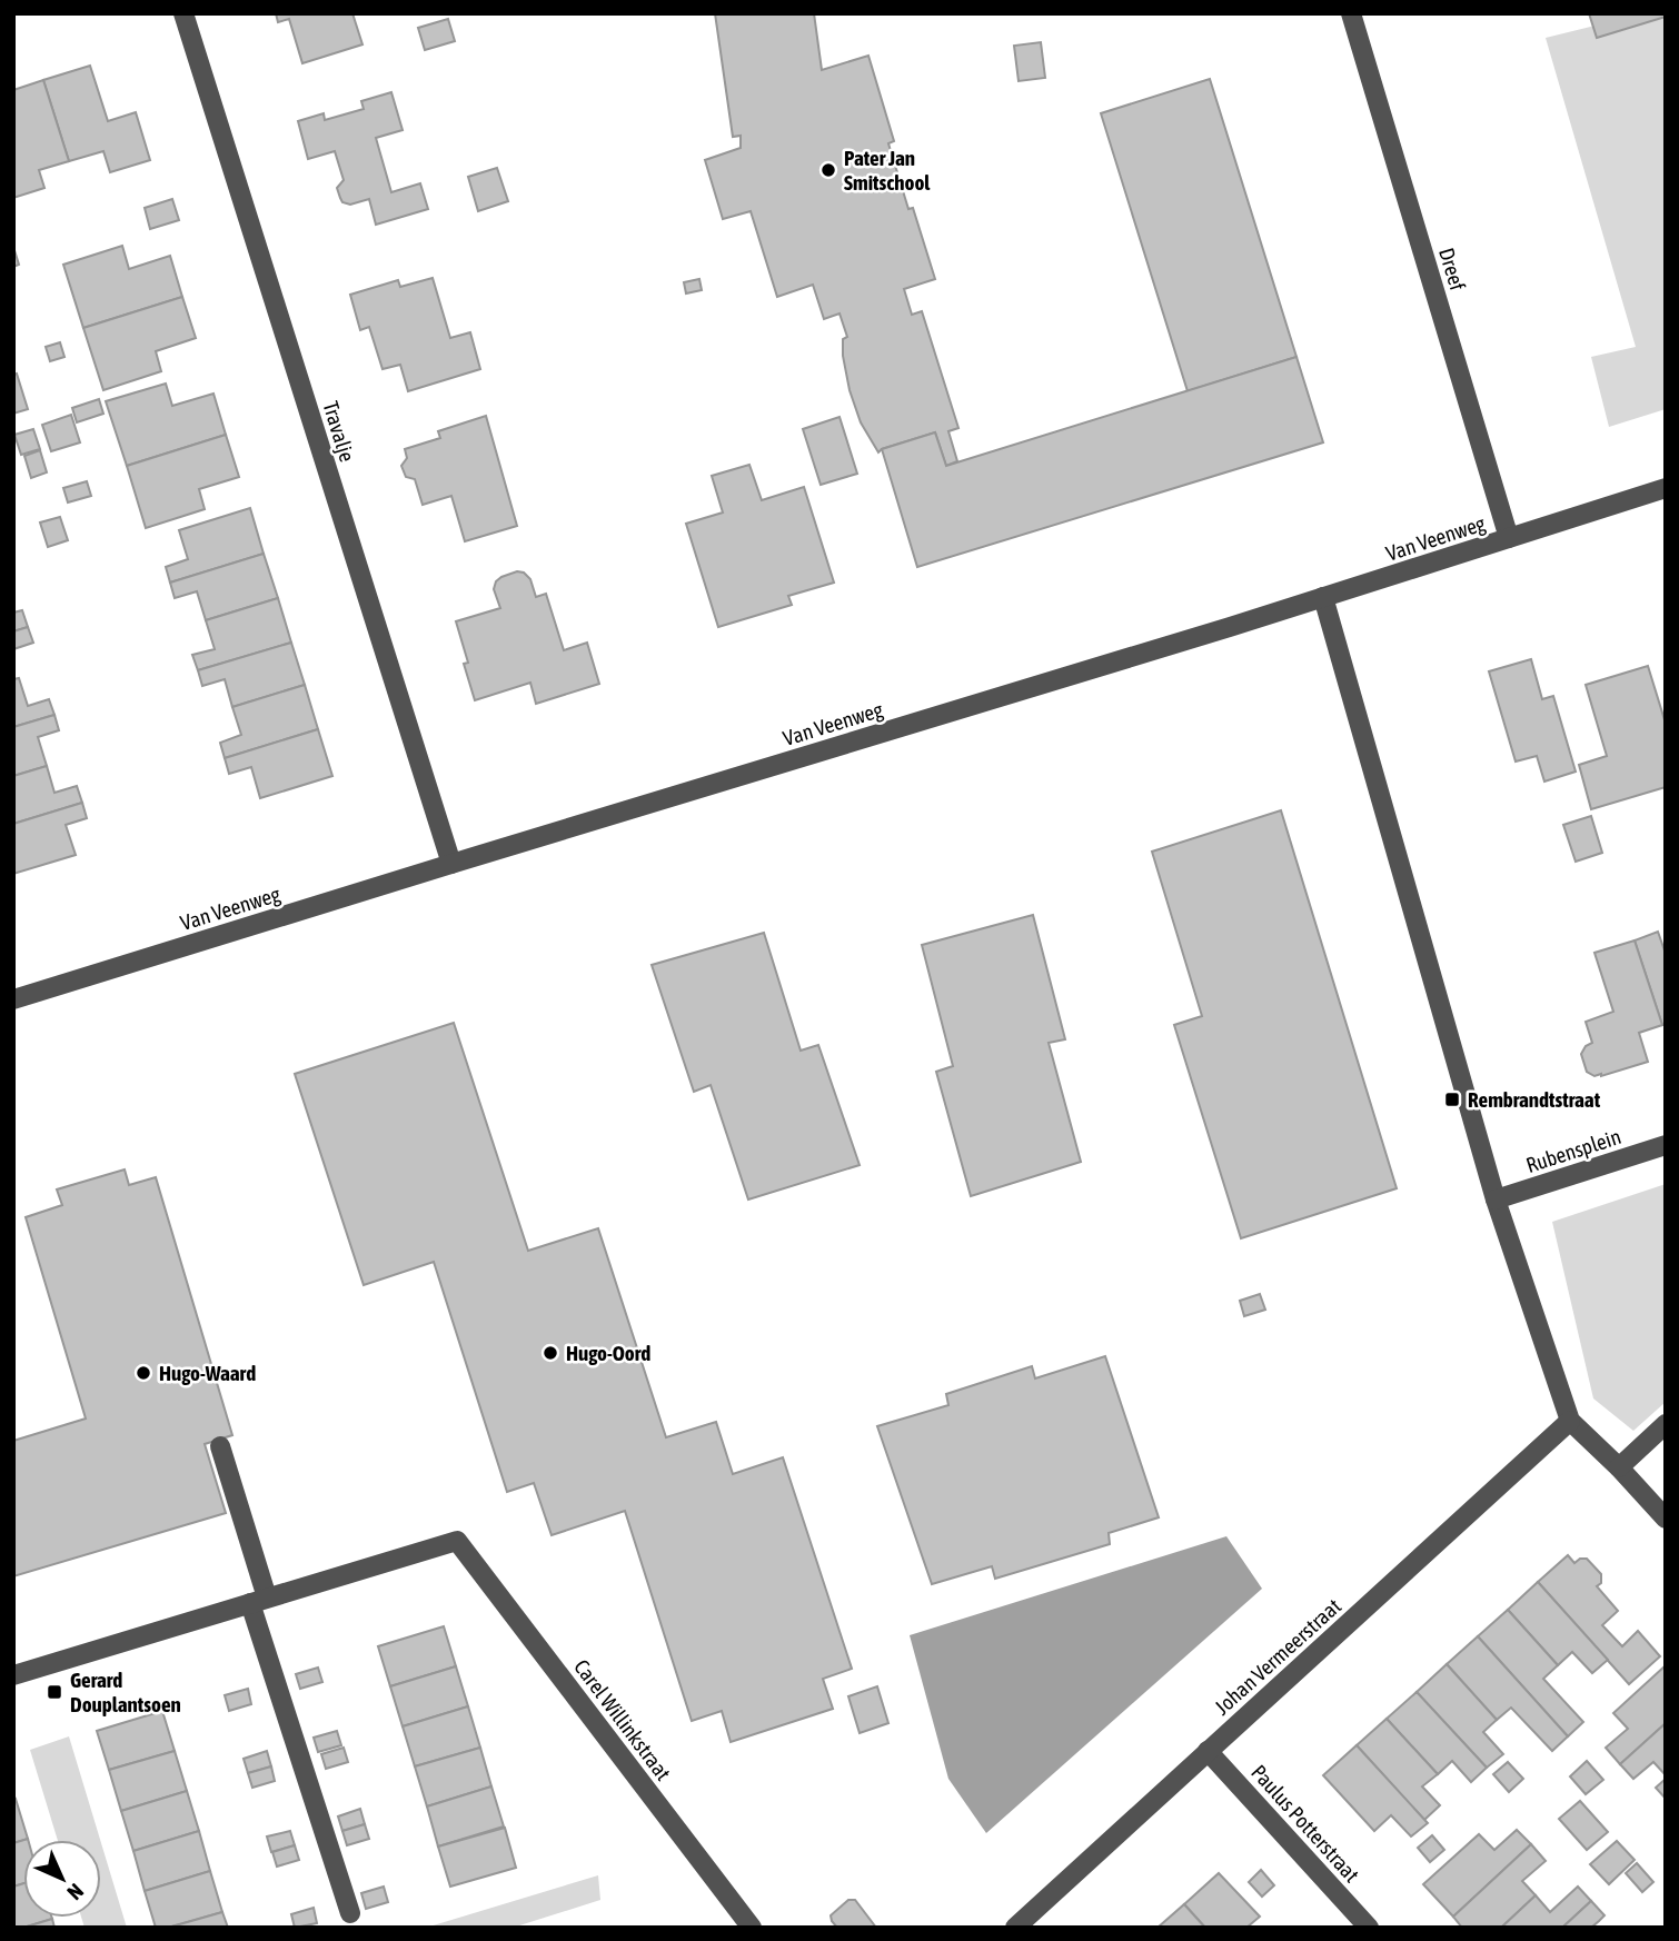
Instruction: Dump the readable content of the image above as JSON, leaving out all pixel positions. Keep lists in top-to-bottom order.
{
  "streets": {
    "street": [
      "Dreef",
      "Travalje",
      "Van Veenweg",
      "Rubensplein",
      "Johan Vermeerstraat",
      "Carel Willinkstraat",
      "Paulus Potterstraat"
    ]
  },
  "crossings": [
    ["Dreef", "Van Veenweg"],
    ["Travalje", "Van Veenweg"],
    ["Johan Vermeerstraat", "Paulus Potterstraat"]
  ],
  "places": {
    "other": ["Pater Jan Smitschool", "Hugo-Oord", "Hugo-Waard"],
    "transit": ["Rembrandtstraat", "Gerard Douplantsoen"]
  },
  "north": "bottom right"
}
